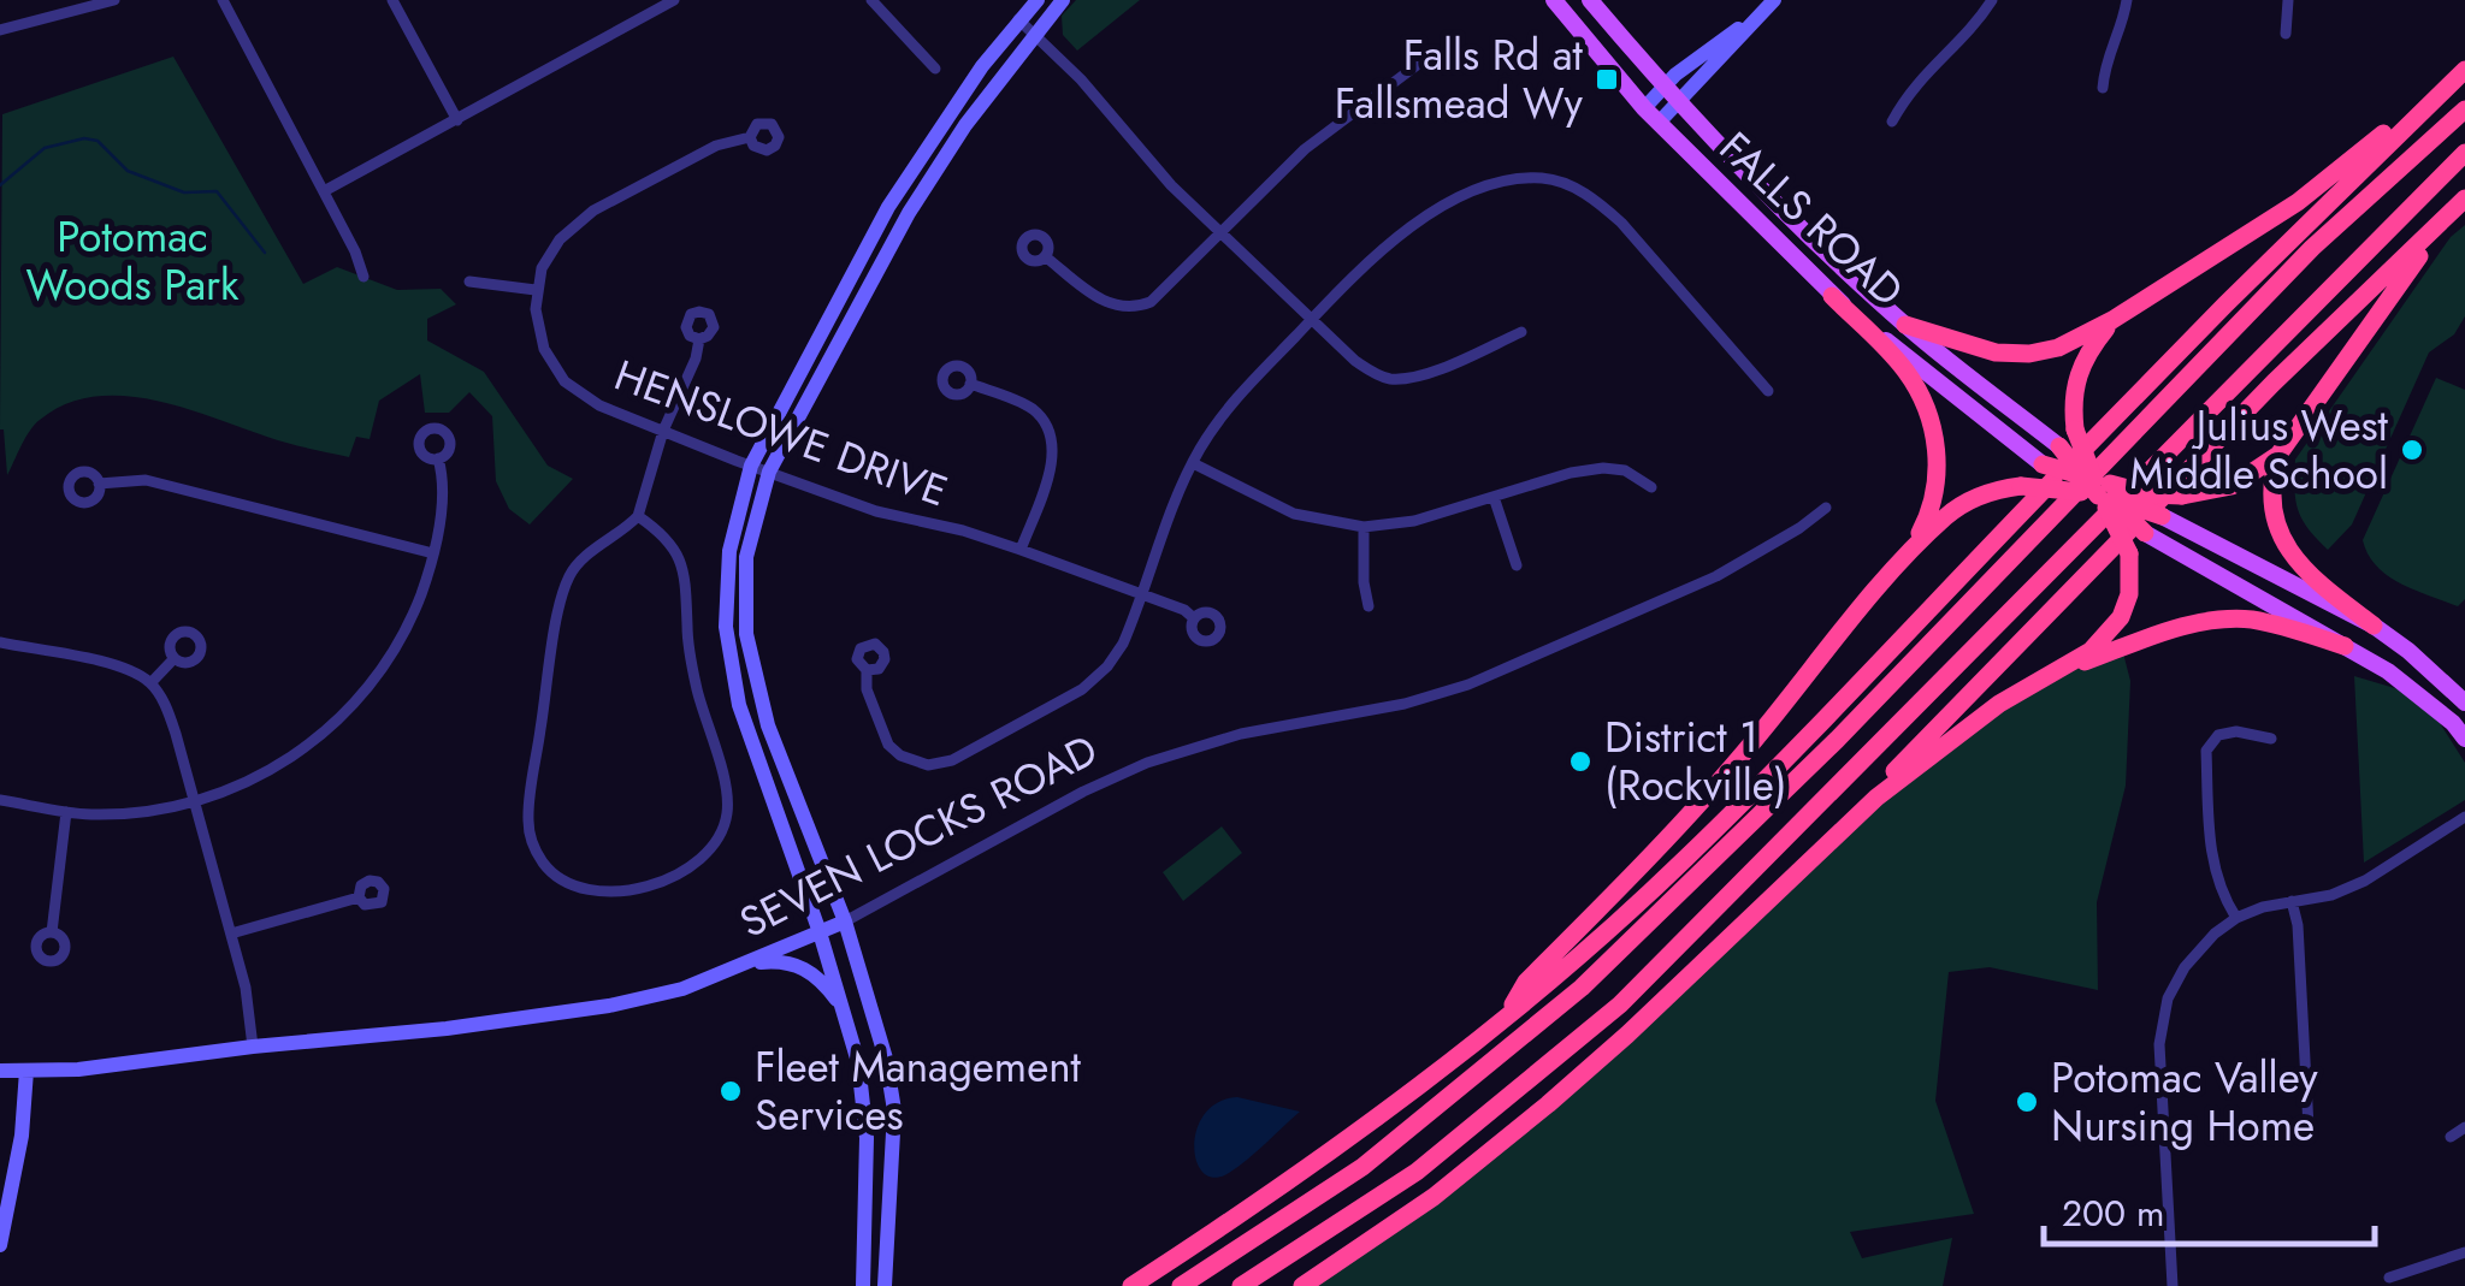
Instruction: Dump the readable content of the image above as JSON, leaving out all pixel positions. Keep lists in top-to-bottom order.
{
  "streets": {
    "main road": ["FALLS ROAD", "SEVEN LOCKS ROAD"],
    "street": ["HENSLOWE DRIVE"]
  },
  "parks": ["Potomac Woods Park"],
  "places": {
    "transit": ["Falls Rd at Fallsmead Wy"],
    "other": [
      "Julius West Middle School",
      "District 1 (Rockville)",
      "Fleet Management Services",
      "Potomac Valley Nursing Home"
    ]
  },
  "scale_bar": "200 m"
}
